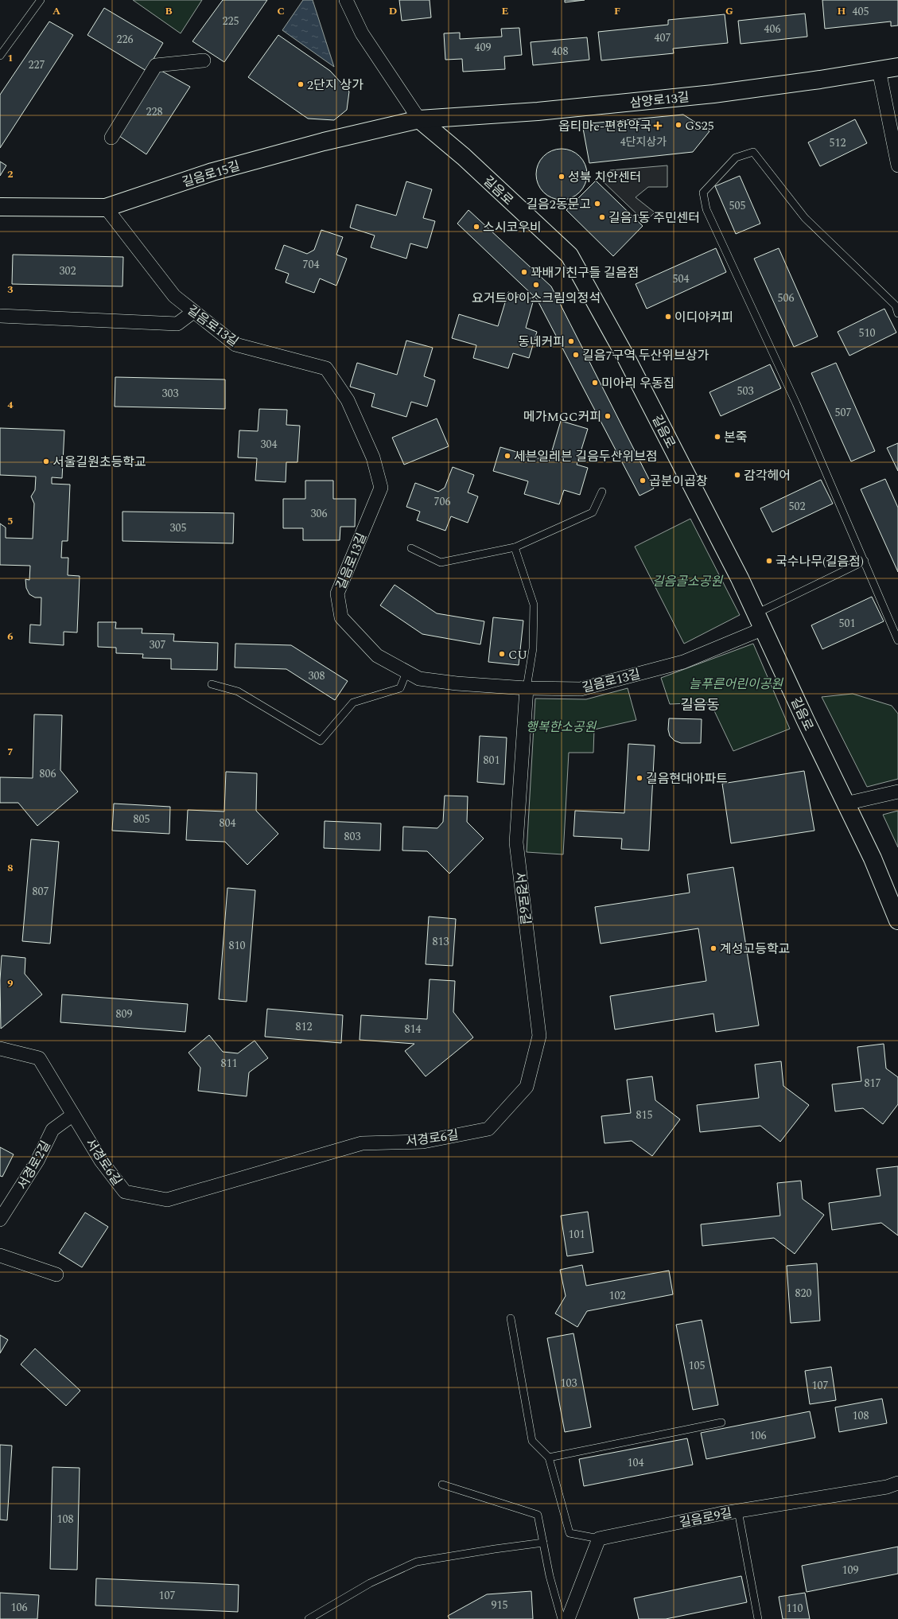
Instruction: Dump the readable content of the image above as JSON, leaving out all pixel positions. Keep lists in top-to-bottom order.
{
  "streets": {
    "street": [
      "삼양로13길",
      "길음로15길",
      "길음로",
      "길음로13길",
      "서경로6길",
      "서경로2길",
      "길음로9길"
    ]
  },
  "crossings": [
    ["삼양로13길", "길음로15길"],
    ["삼양로13길", "길음로"],
    ["길음로15길", "길음로"],
    ["길음로15길", "길음로13길"],
    ["길음로", "길음로13길"],
    ["길음로13길", "서경로6길"],
    ["서경로6길", "서경로2길"]
  ],
  "districts": ["길음동"],
  "parks": ["길음골소공원", "늘푸른어린이공원", "행복한소공원"],
  "places": {
    "other": [
      "2단지 상가",
      "GS25",
      "성북 치안센터",
      "길음2동문고",
      "길음1동 주민센터",
      "스시코우비",
      "꽈배기친구들 길음점",
      "요거트아이스크림의정석",
      "이디야커피",
      "동네커피",
      "길음7구역 두산위브상가",
      "미아리 우동집",
      "메가MGC커피",
      "본죽",
      "세븐일레븐 길음두산위브점",
      "서울길원초등학교",
      "감각헤어",
      "곱분이곱창",
      "국수나무(길음점)",
      "CU",
      "길음현대아파트",
      "계성고등학교"
    ],
    "health": ["옵티마e-편한약국"]
  },
  "house_numbers": [
    "405",
    "225",
    "406",
    "407",
    "226",
    "409",
    "408",
    "227",
    "228",
    "4단지상가",
    "512",
    "505",
    "704",
    "302",
    "504",
    "506",
    "510",
    "503",
    "303",
    "507",
    "304",
    "706",
    "502",
    "306",
    "305",
    "501",
    "307",
    "308",
    "801",
    "806",
    "805",
    "804",
    "803",
    "807",
    "813",
    "810",
    "809",
    "812",
    "814",
    "811",
    "817",
    "815",
    "101",
    "820",
    "102",
    "105",
    "103",
    "107",
    "108",
    "106",
    "104",
    "108",
    "109",
    "107",
    "915",
    "106",
    "110"
  ],
  "grid": {
    "columns": [
      "A",
      "B",
      "C",
      "D",
      "E",
      "F",
      "G",
      "H"
    ],
    "rows": [
      "1",
      "2",
      "3",
      "4",
      "5",
      "6",
      "7",
      "8",
      "9"
    ]
  }
}
